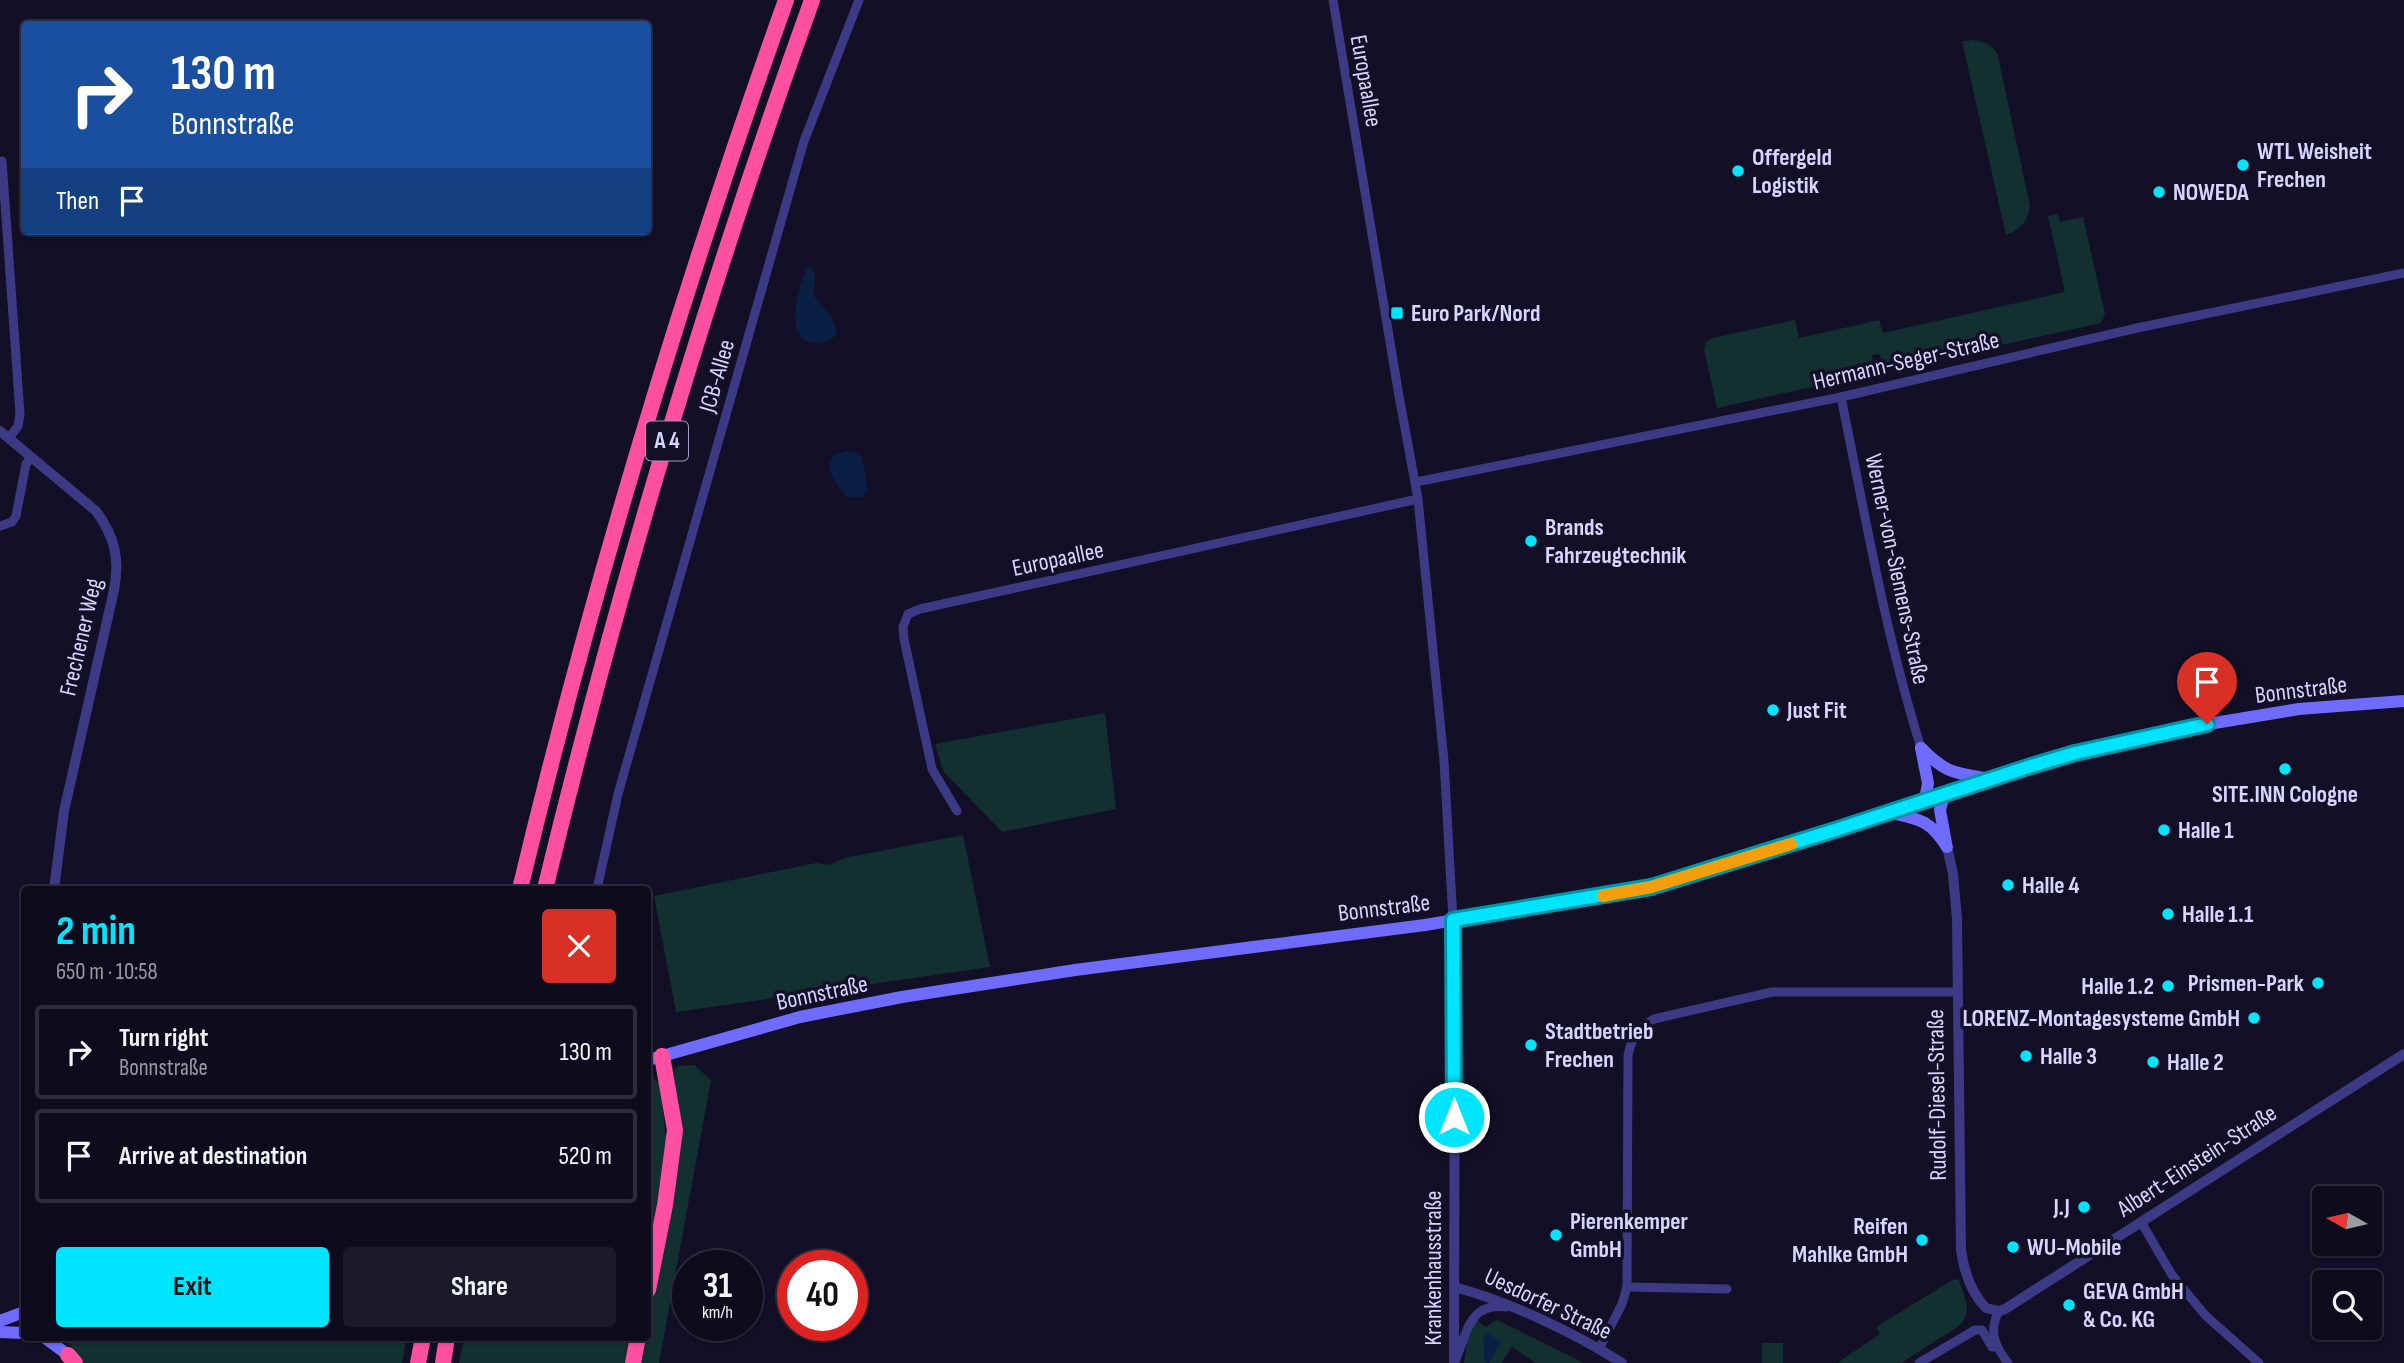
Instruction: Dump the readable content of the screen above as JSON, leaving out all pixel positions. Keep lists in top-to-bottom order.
{
  "streets": {
    "highway": ["A 4"],
    "main road": ["Bonnstraße"],
    "street": [
      "Europaallee",
      "Hermann-Seger-Straße",
      "JCB-Allee",
      "Werner-von-Siemens-Straße",
      "Frechener Weg",
      "Rudolf-Diesel-Straße",
      "Albert-Einstein-Straße",
      "Krankenhausstraße",
      "Uesdorfer Straße"
    ]
  },
  "crossings": [
    ["Europaallee", "Hermann-Seger-Straße"],
    ["Europaallee", "Bonnstraße"],
    ["Europaallee", "Krankenhausstraße"],
    ["Hermann-Seger-Straße", "Werner-von-Siemens-Straße"],
    ["Bonnstraße", "Krankenhausstraße"],
    ["Rudolf-Diesel-Straße", "Albert-Einstein-Straße"],
    ["Krankenhausstraße", "Uesdorfer Straße"]
  ],
  "places": {
    "other": [
      "WTL Weisheit Frechen",
      "Offergeld Logistik",
      "NOWEDA",
      "Brands Fahrzeugtechnik",
      "Just Fit",
      "SITE.INN Cologne",
      "Halle 1",
      "Halle 4",
      "Halle 1.1",
      "Prismen-Park",
      "Halle 1.2",
      "LORENZ-Montagesysteme GmbH",
      "Stadtbetrieb Frechen",
      "Halle 3",
      "Halle 2",
      "J.J",
      "Pierenkemper GmbH",
      "Reifen Mahlke GmbH",
      "WU-Mobile",
      "GEVA GmbH & Co. KG"
    ],
    "transit": ["Euro Park/Nord"]
  },
  "north": "left",
  "page": {
    "turn": ["130 m", "Bonnstraße"],
    "then": "Then",
    "heading": ["2 min", "650 m · 10:58"],
    "list": [
      {
        "name": "Turn right",
        "note": "Bonnstraße",
        "value": "130 m"
      },
      {
        "name": "Arrive at destination",
        "value": "520 m"
      }
    ],
    "buttons": ["Exit", "Share"],
    "speed": "31 km/h",
    "limit": "40"
  }
}
